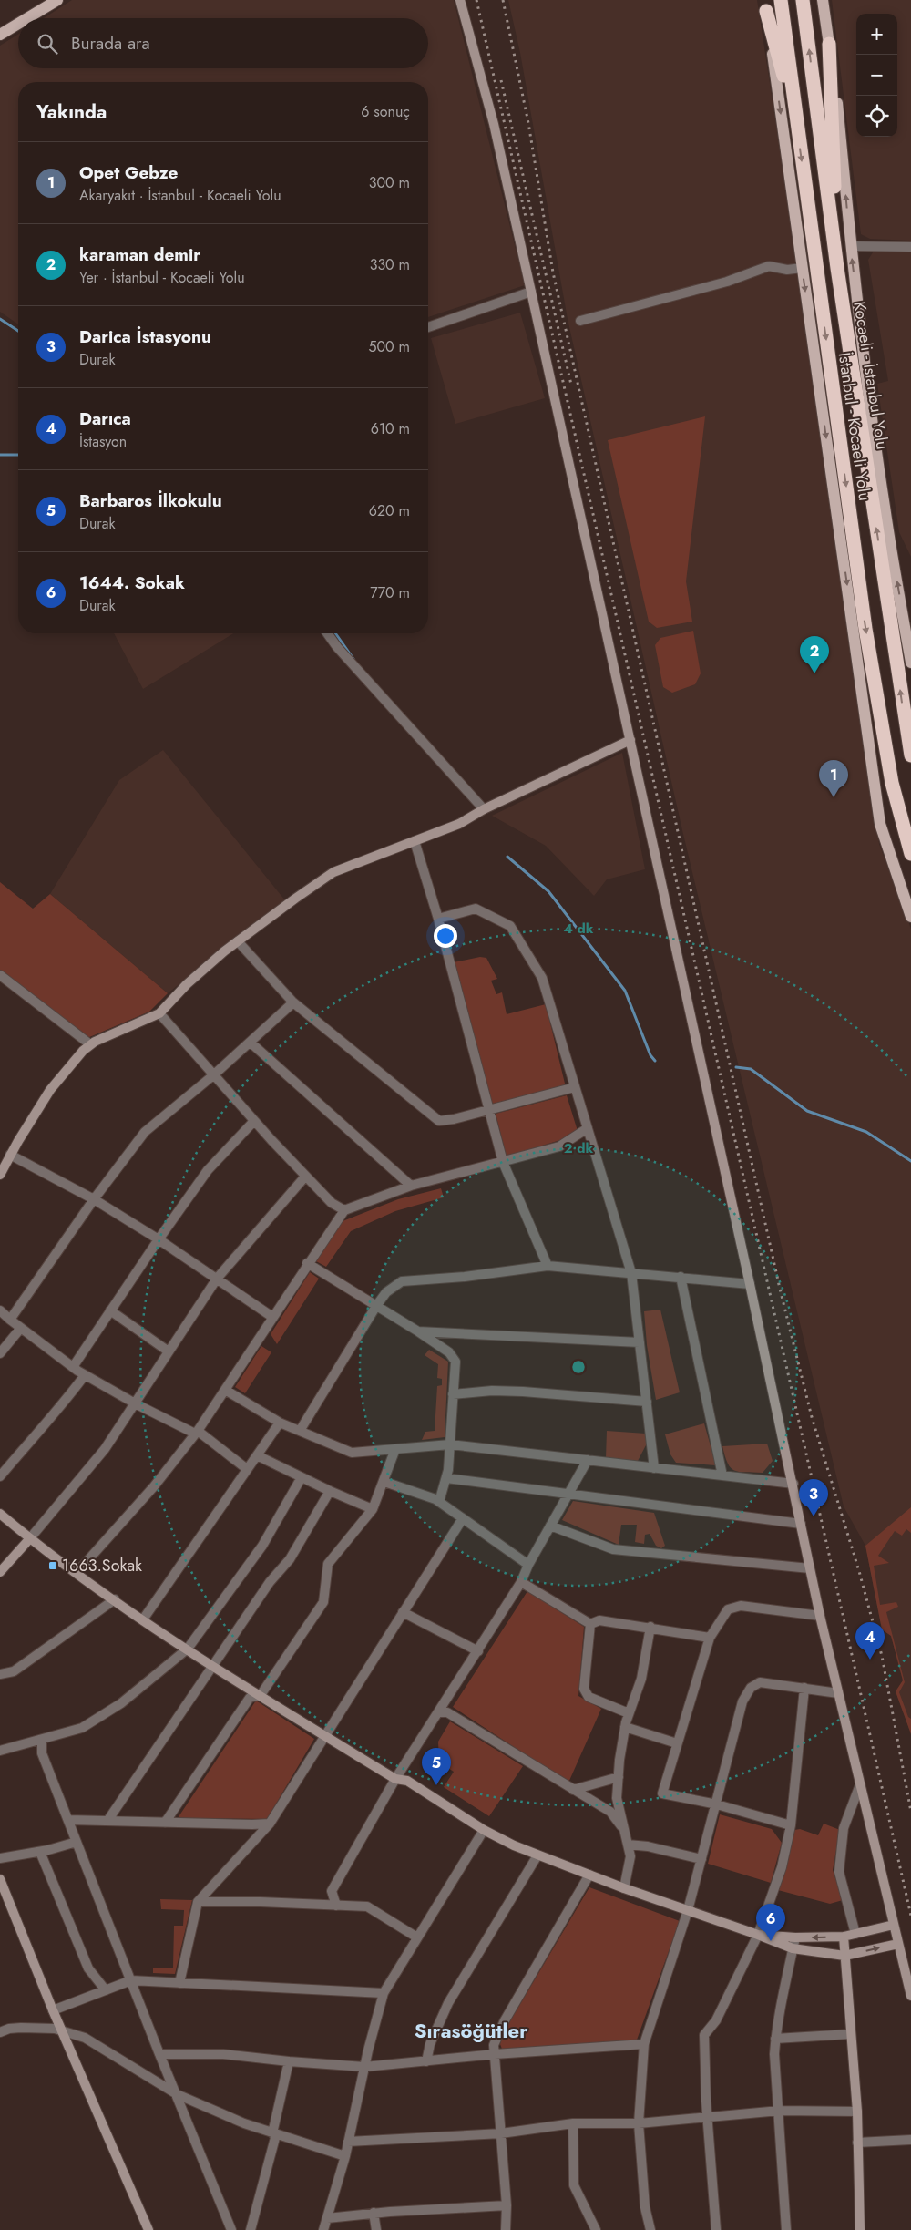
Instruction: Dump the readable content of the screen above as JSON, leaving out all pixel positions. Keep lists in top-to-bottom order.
{
  "streets": {
    "highway": ["Kocaeli - İstanbul Yolu", "İstanbul - Kocaeli Yolu"]
  },
  "one_way": ["İstanbul - Kocaeli Yolu"],
  "districts": ["Sırasöğütler"],
  "places": {
    "transit": ["1663.Sokak"]
  },
  "page": {
    "map_buttons": ["+", "−"],
    "search": "Burada ara",
    "heading": ["Yakında", "6 sonuç"],
    "list": [
      {
        "mark": "1",
        "name": "Opet Gebze",
        "note": "Akaryakıt · İstanbul - Kocaeli Yolu",
        "value": "300 m"
      },
      {
        "mark": "2",
        "name": "karaman demir",
        "note": "Yer · İstanbul - Kocaeli Yolu",
        "value": "330 m"
      },
      {
        "mark": "3",
        "name": "Darica İstasyonu",
        "note": "Durak",
        "value": "500 m"
      },
      {
        "mark": "4",
        "name": "Darıca",
        "note": "İstasyon",
        "value": "610 m"
      },
      {
        "mark": "5",
        "name": "Barbaros İlkokulu",
        "note": "Durak",
        "value": "620 m"
      },
      {
        "mark": "6",
        "name": "1644. Sokak",
        "note": "Durak",
        "value": "770 m"
      }
    ],
    "pins": [
      "2",
      "1",
      "3",
      "4",
      "5",
      "6"
    ]
  },
  "rings": ["4 dk", "2 dk"]
}
